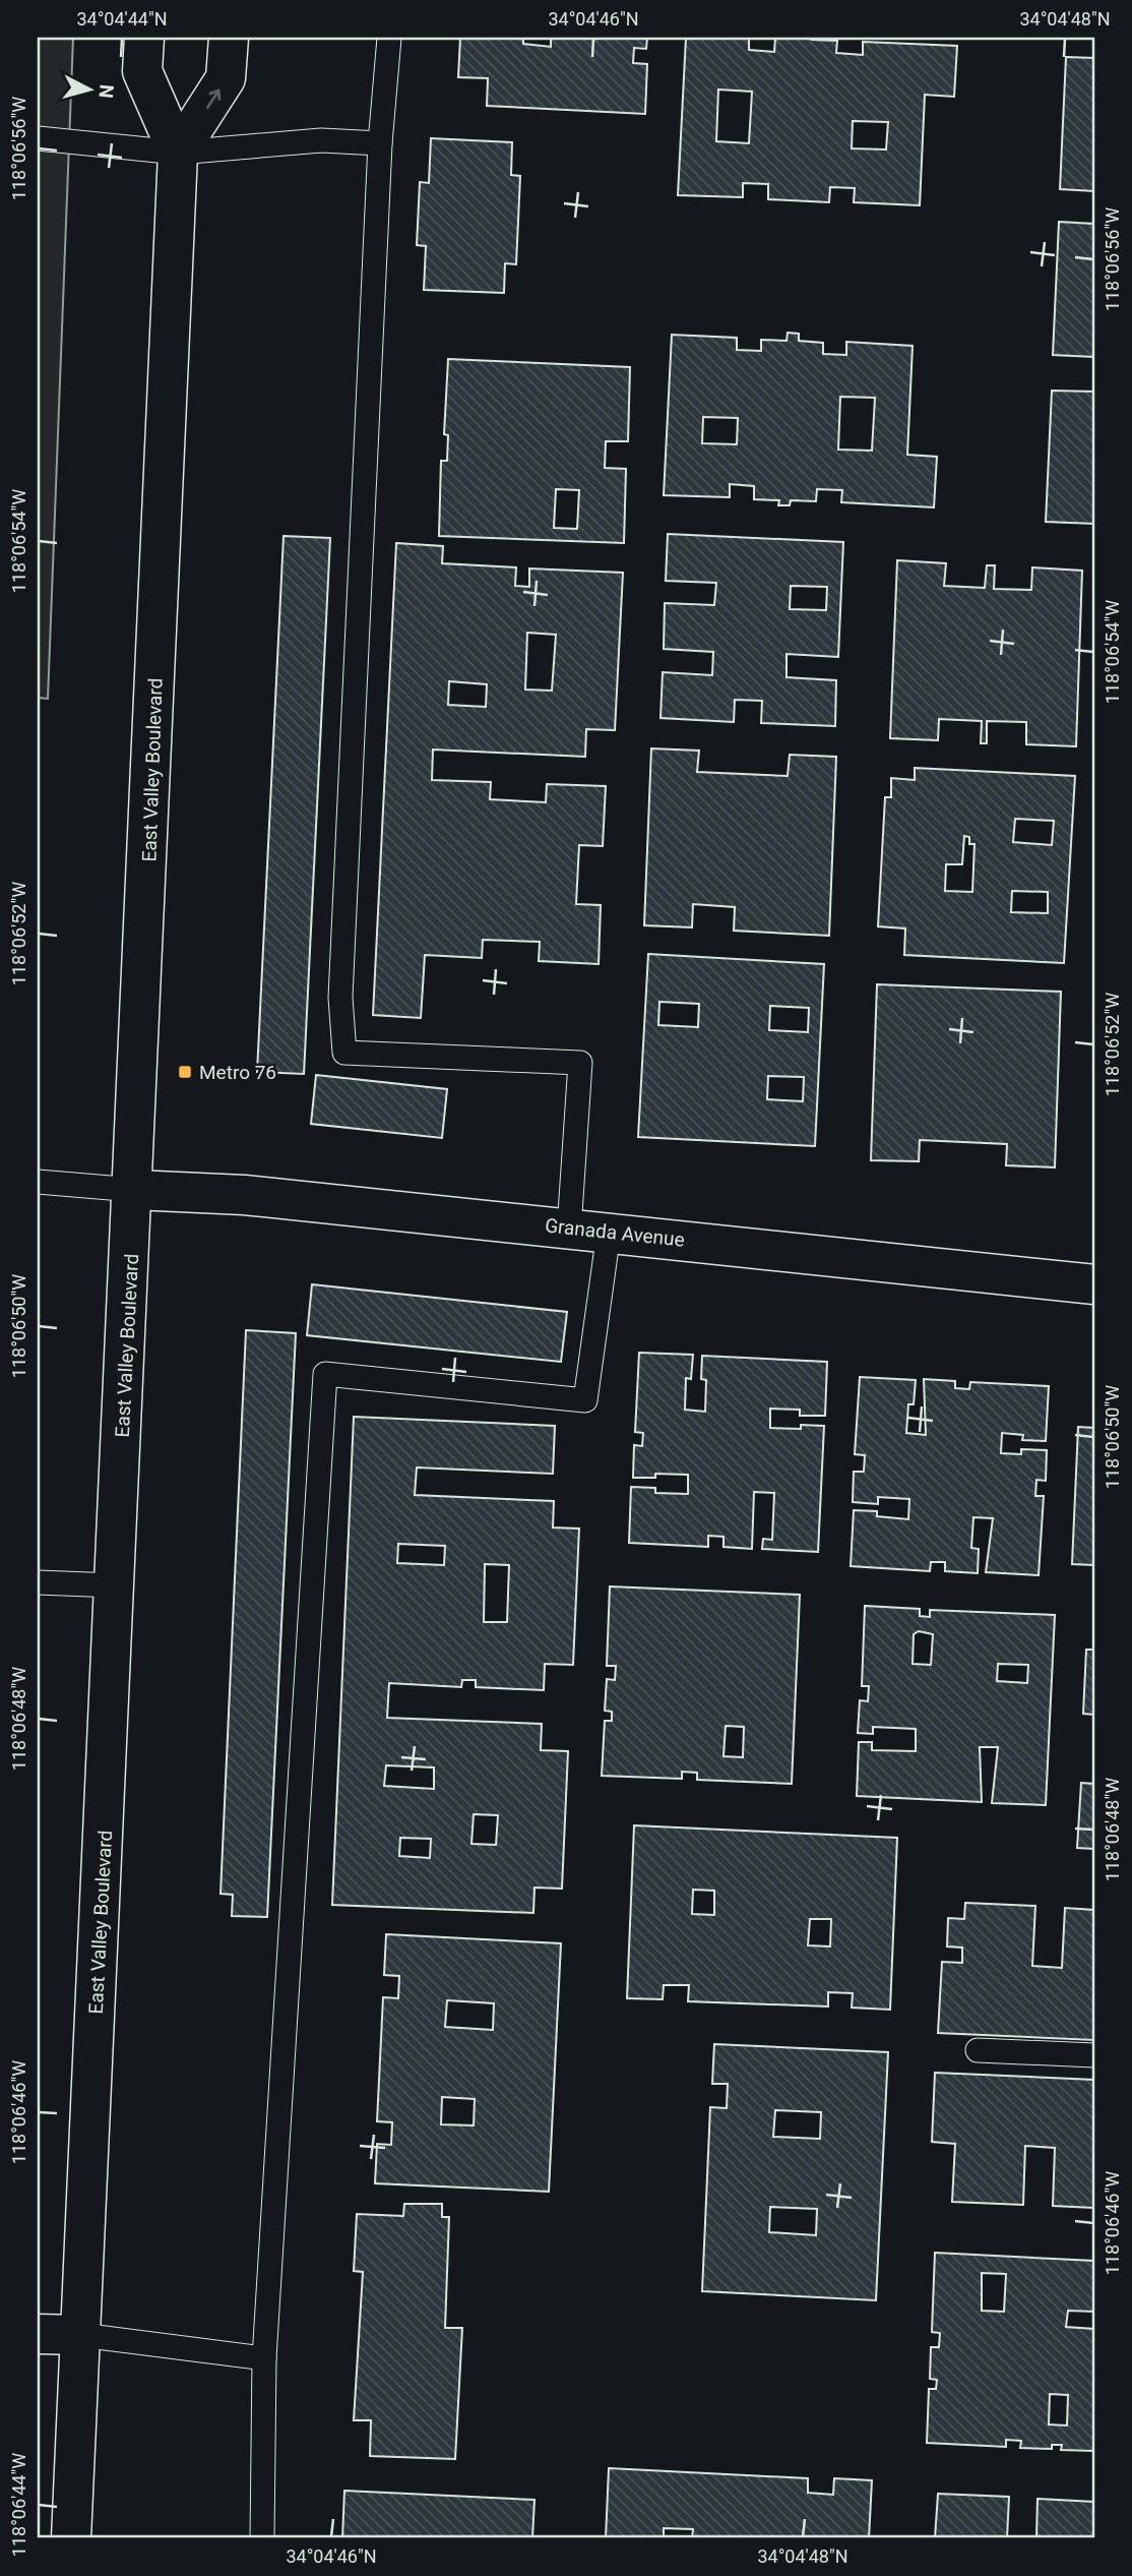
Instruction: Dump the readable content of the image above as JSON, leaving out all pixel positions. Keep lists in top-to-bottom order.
{
  "streets": {
    "main road": ["East Valley Boulevard", "Granada Avenue"]
  },
  "crossings": [
    ["East Valley Boulevard", "Granada Avenue"]
  ],
  "places": {
    "transit": ["Metro 76"]
  },
  "north": "right",
  "coordinates": [
    "34°04'44\"N",
    "34°04'46\"N",
    "34°04'48\"N",
    "118°06'56\"W",
    "118°06'54\"W",
    "118°06'52\"W",
    "118°06'50\"W",
    "118°06'48\"W",
    "118°06'46\"W",
    "118°06'44\"W"
  ]
}
